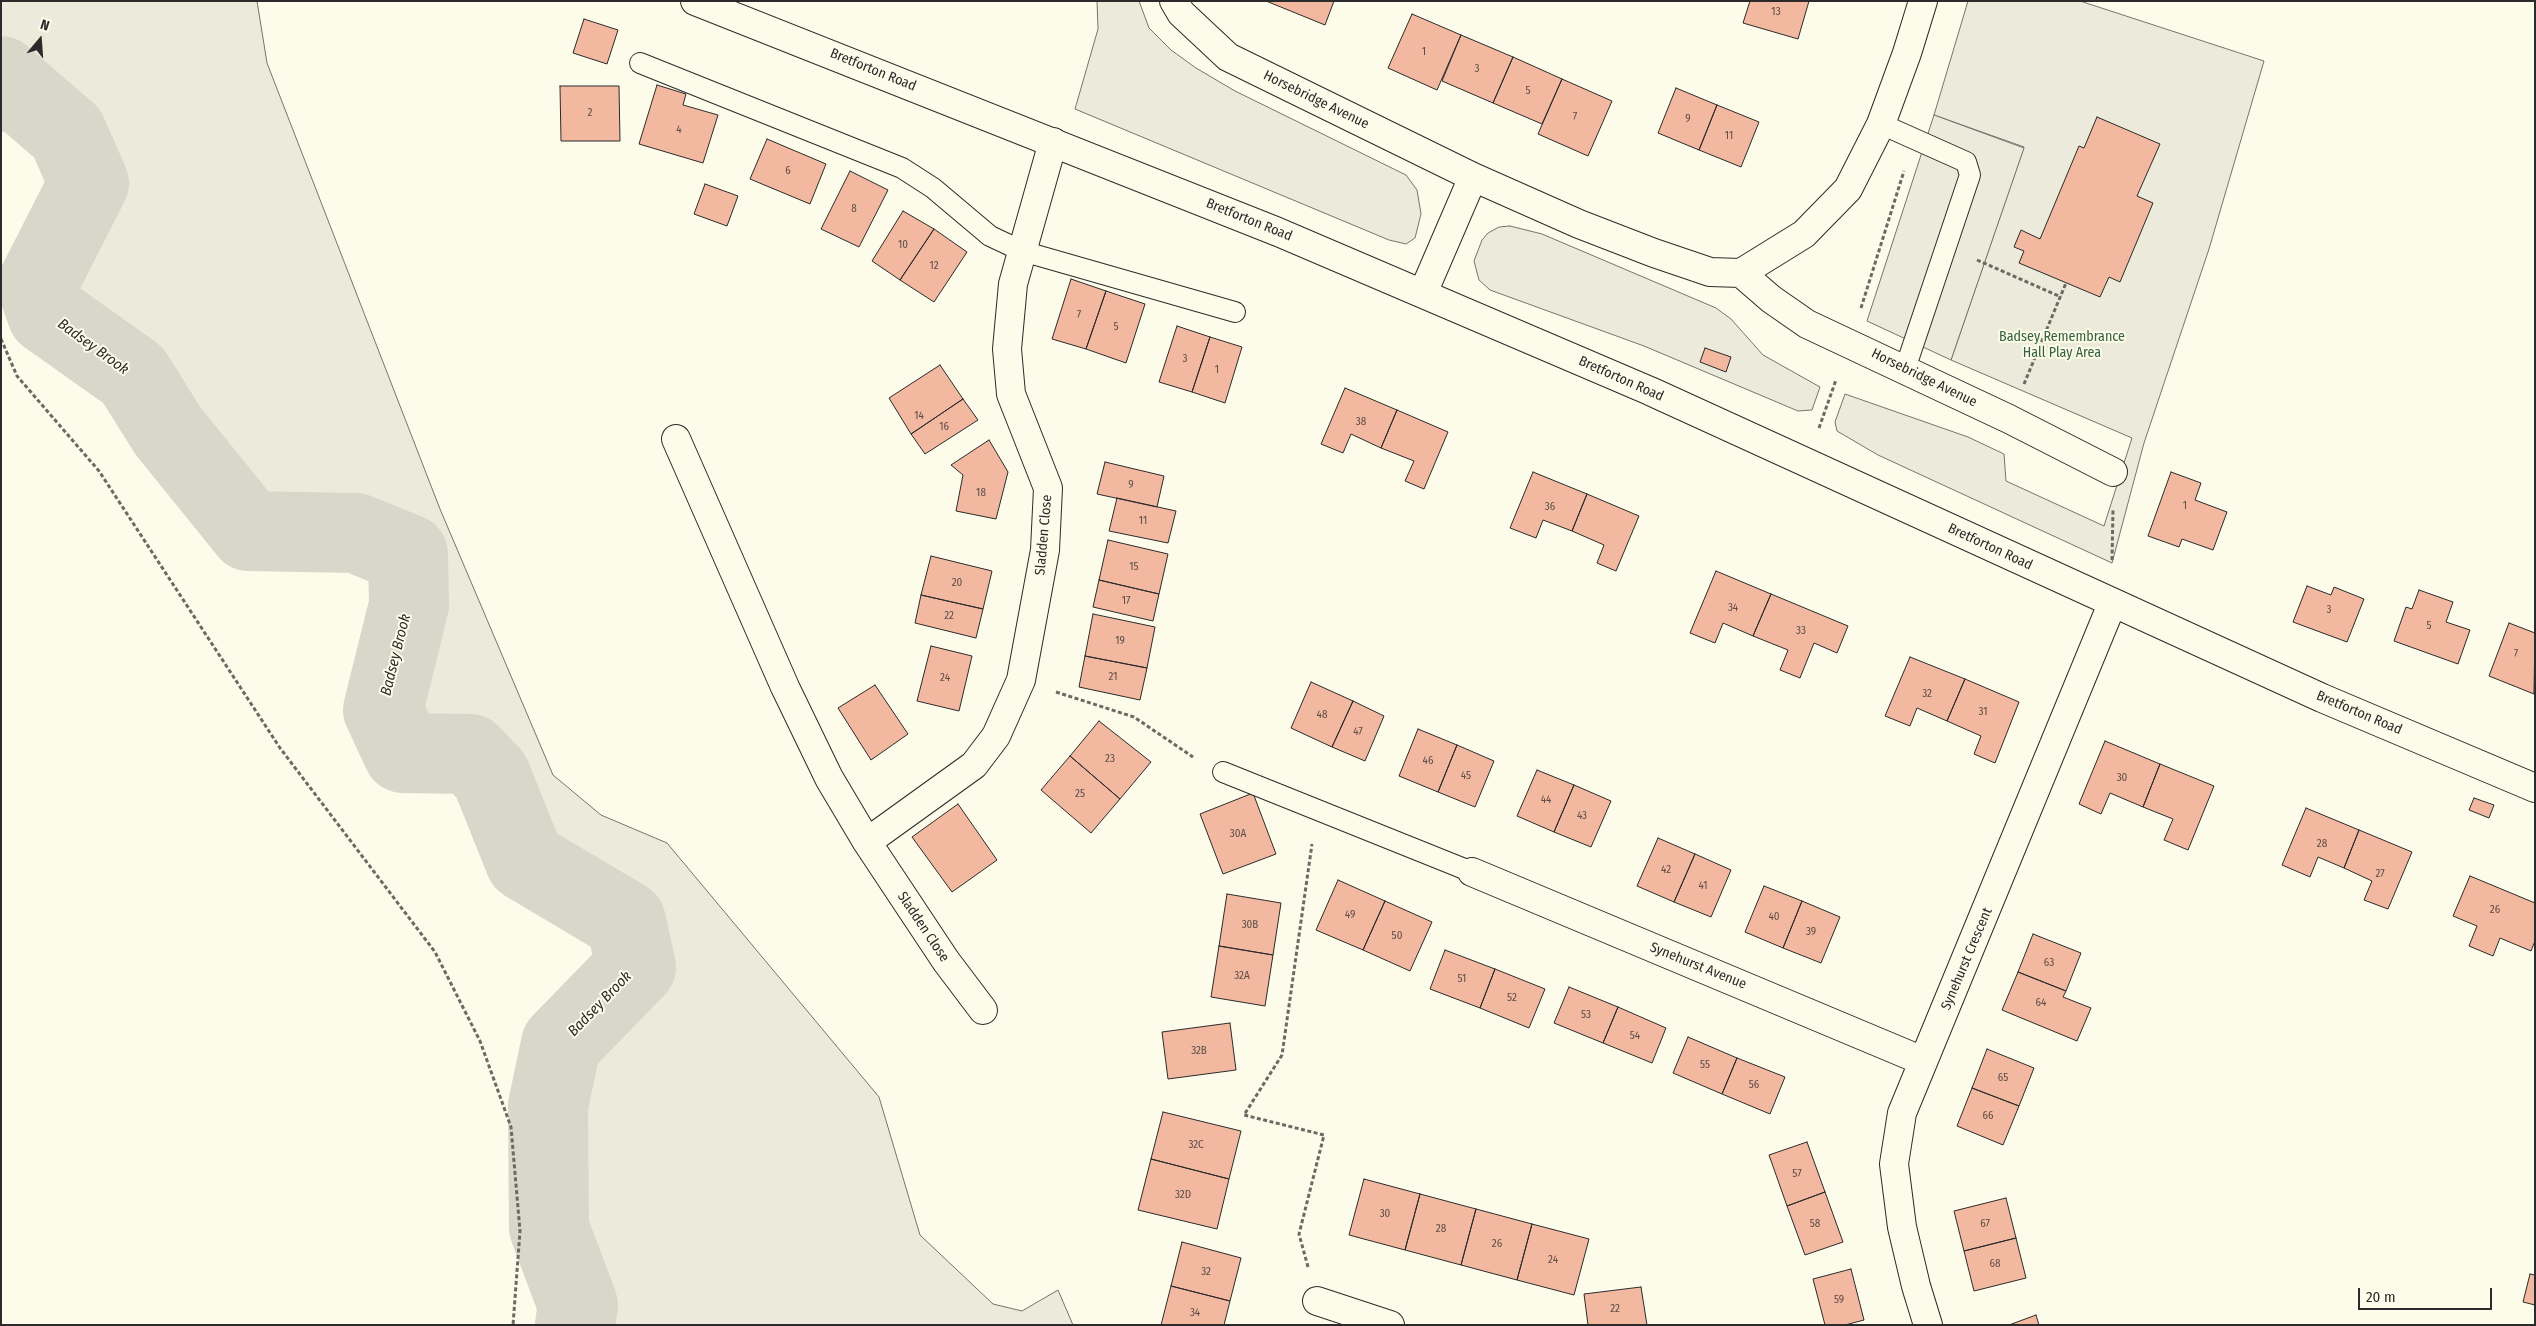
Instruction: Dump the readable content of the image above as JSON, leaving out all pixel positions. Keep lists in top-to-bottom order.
{
  "streets": {
    "street": [
      "Bretforton Road",
      "Horsebridge Avenue",
      "Sladden Close",
      "Synehurst Crescent",
      "Synehurst Avenue"
    ]
  },
  "crossings": [
    ["Bretforton Road", "Sladden Close"],
    ["Bretforton Road", "Synehurst Crescent"],
    ["Synehurst Crescent", "Synehurst Avenue"]
  ],
  "water": ["Badsey Brook"],
  "parks": ["Badsey Remembrance Hall Play Area"],
  "house_numbers": [
    "13",
    "1",
    "3",
    "5",
    "2",
    "7",
    "9",
    "4",
    "11",
    "6",
    "8",
    "10",
    "12",
    "7",
    "5",
    "3",
    "1",
    "14",
    "38",
    "16",
    "9",
    "18",
    "1",
    "36",
    "11",
    "15",
    "20",
    "17",
    "34",
    "3",
    "22",
    "5",
    "33",
    "19",
    "7",
    "21",
    "24",
    "32",
    "31",
    "48",
    "47",
    "23",
    "46",
    "45",
    "30",
    "25",
    "44",
    "43",
    "30A",
    "28",
    "42",
    "27",
    "41",
    "26",
    "49",
    "40",
    "30B",
    "39",
    "50",
    "63",
    "32A",
    "51",
    "52",
    "64",
    "53",
    "54",
    "32B",
    "55",
    "65",
    "56",
    "66",
    "32C",
    "57",
    "32D",
    "30",
    "58",
    "67",
    "28",
    "26",
    "24",
    "68",
    "32",
    "59",
    "22",
    "34"
  ],
  "scale_bar": "20 m",
  "north": "top"
}
